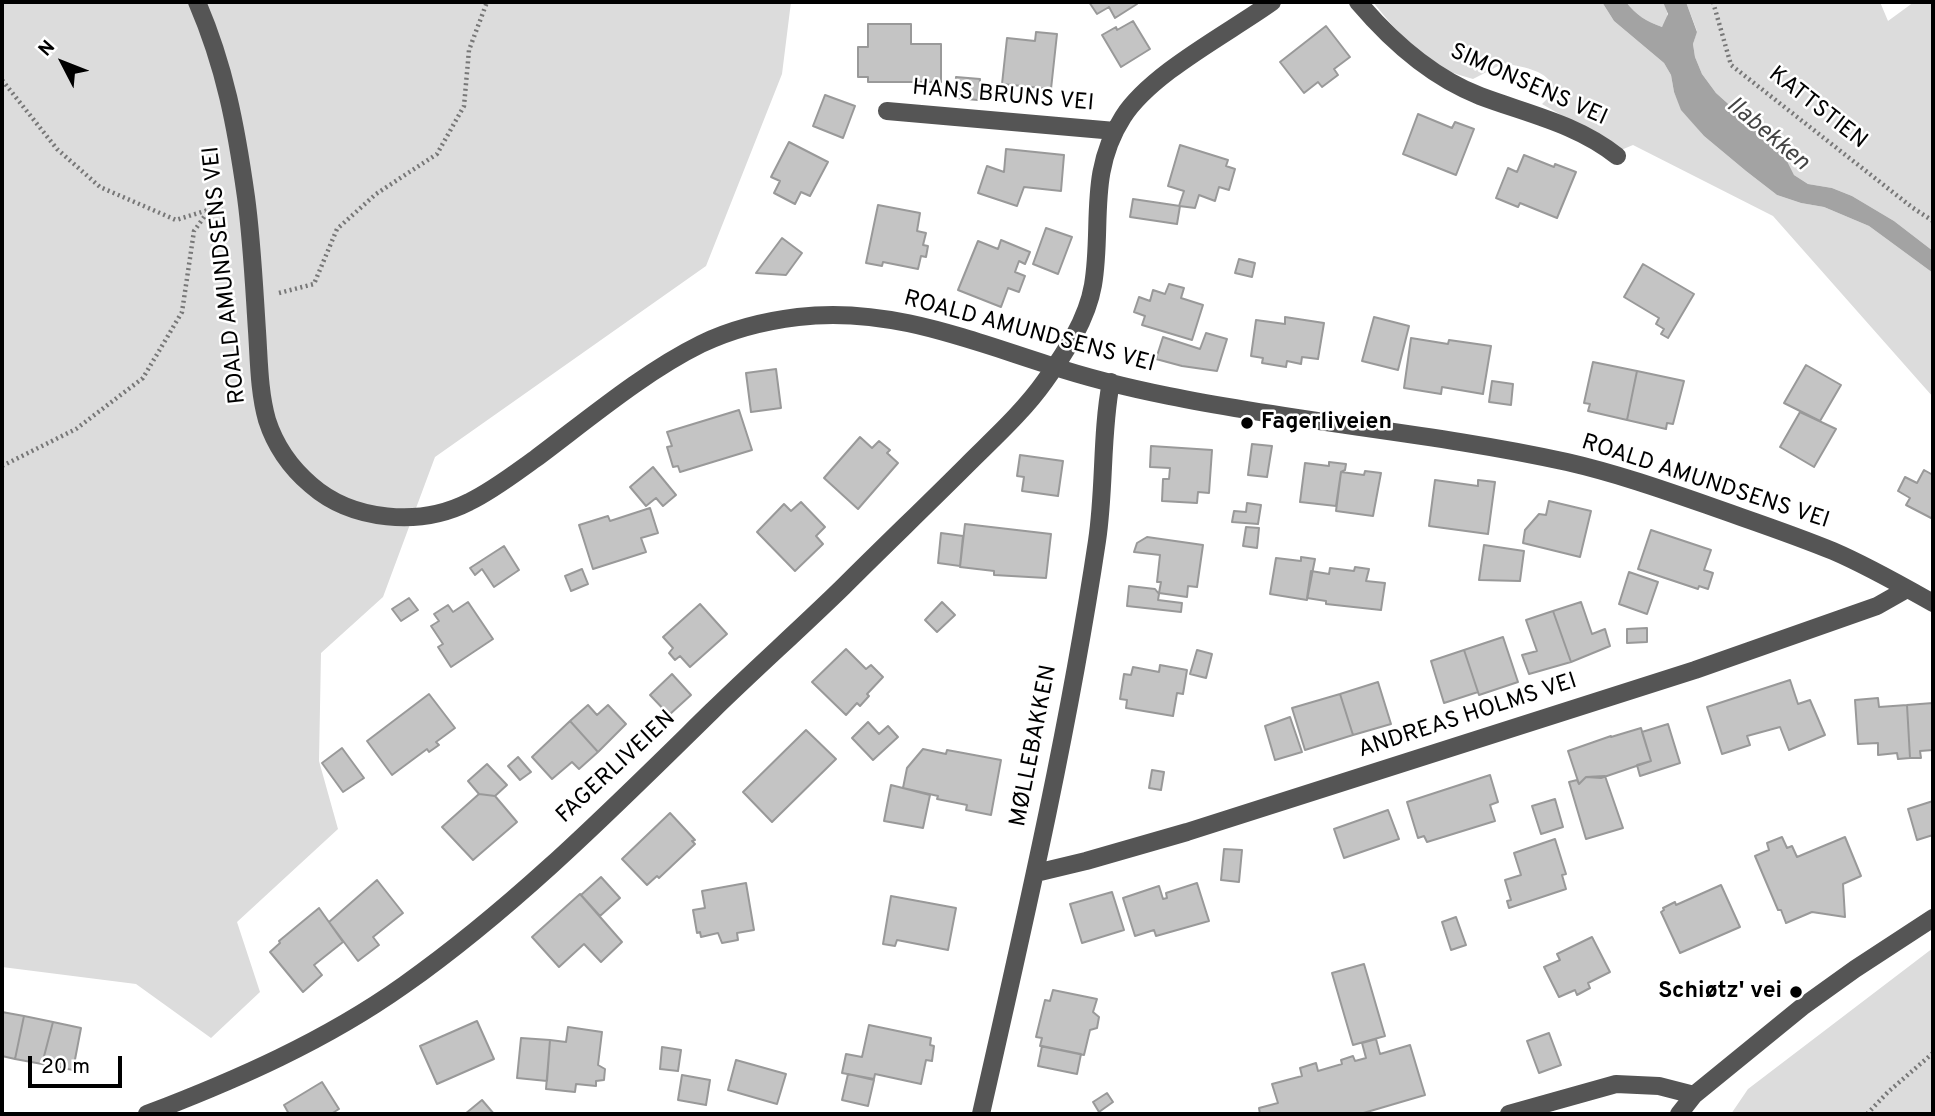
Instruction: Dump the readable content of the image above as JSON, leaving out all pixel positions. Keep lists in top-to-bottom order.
{
  "streets": {
    "street": [
      "SIMONSENS VEI",
      "HANS BRUNS VEI",
      "ROALD AMUNDSENS VEI",
      "ANDREAS HOLMS VEI",
      "MØLLEBAKKEN",
      "FAGERLIVEIEN"
    ],
    "path": ["KATTSTIEN"]
  },
  "crossings": [
    ["ROALD AMUNDSENS VEI", "ANDREAS HOLMS VEI"],
    ["ROALD AMUNDSENS VEI", "MØLLEBAKKEN"],
    ["ROALD AMUNDSENS VEI", "FAGERLIVEIEN"],
    ["ANDREAS HOLMS VEI", "MØLLEBAKKEN"]
  ],
  "water": ["Ilabekken"],
  "places": ["Fagerliveien", "Schiøtz' vei"],
  "scale_bar": "20 m",
  "north": "top left"
}
